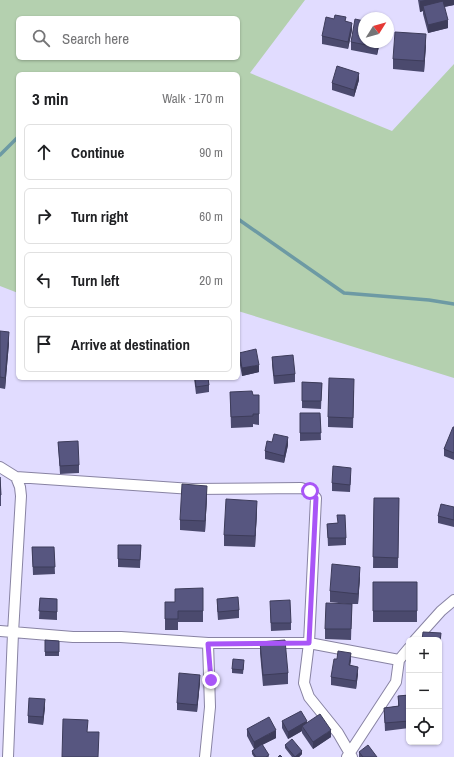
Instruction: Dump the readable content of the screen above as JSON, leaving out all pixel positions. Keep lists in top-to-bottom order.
{
  "north": "top right",
  "page": {
    "search": "Search here",
    "heading": ["3 min", "Walk · 170 m"],
    "list": [
      ["Continue", "90 m"],
      ["Turn right", "60 m"],
      ["Turn left", "20 m"],
      "Arrive at destination"
    ],
    "map_buttons": ["+", "−"]
  }
}
